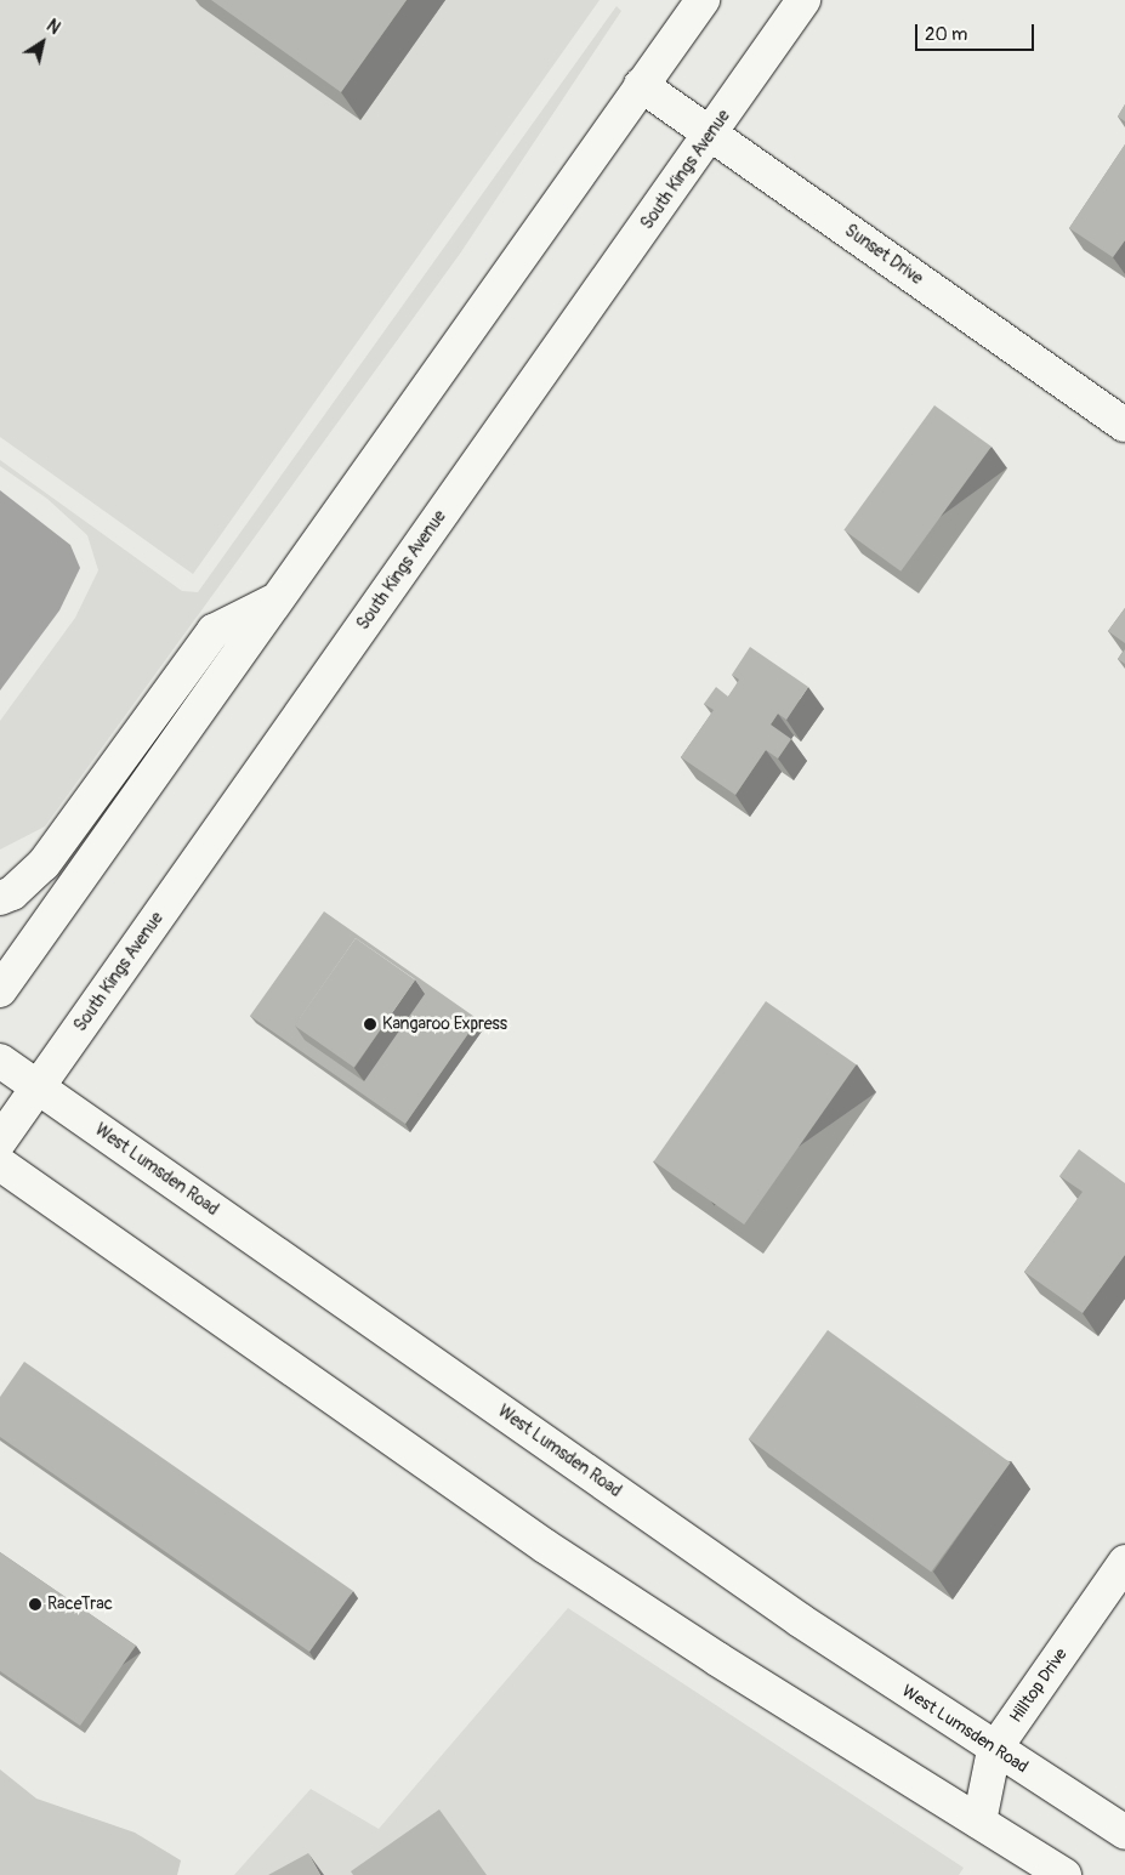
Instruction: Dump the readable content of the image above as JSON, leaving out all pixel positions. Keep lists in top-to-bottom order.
{
  "streets": {
    "main road": [
      "South Kings Avenue",
      "Sunset Drive",
      "West Lumsden Road",
      "Hilltop Drive"
    ]
  },
  "crossings": [
    ["South Kings Avenue", "Sunset Drive"],
    ["South Kings Avenue", "West Lumsden Road"],
    ["West Lumsden Road", "Hilltop Drive"]
  ],
  "places": ["Kangaroo Express", "RaceTrac"],
  "scale_bar": "20 m",
  "north": "top right"
}
